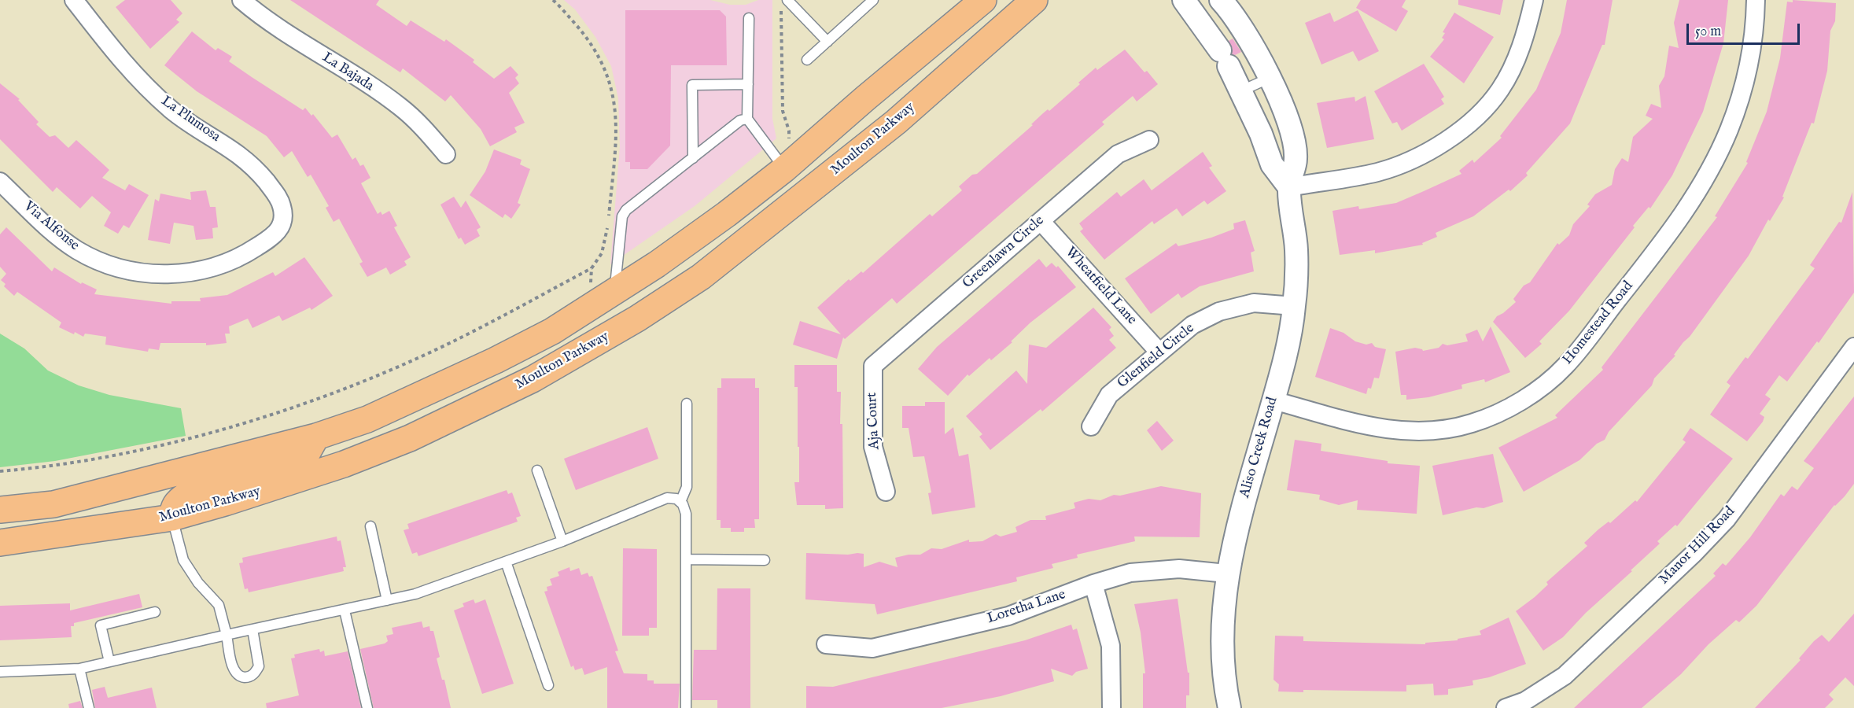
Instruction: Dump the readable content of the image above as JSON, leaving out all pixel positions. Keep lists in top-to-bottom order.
{
  "streets": {
    "main road": ["Moulton Parkway"],
    "street": [
      "La Bajada",
      "La Plumosa",
      "Via Alfonse",
      "Greenlawn Circle",
      "Wheatfield Lane",
      "Homestead Road",
      "Glenfield Circle",
      "Aja Court",
      "Aliso Creek Road",
      "Manor Hill Road",
      "Loretha Lane"
    ]
  },
  "crossings": [
    ["La Plumosa", "Via Alfonse"],
    ["Greenlawn Circle", "Wheatfield Lane"],
    ["Greenlawn Circle", "Aja Court"],
    ["Wheatfield Lane", "Glenfield Circle"],
    ["Homestead Road", "Aliso Creek Road"],
    ["Glenfield Circle", "Aliso Creek Road"],
    ["Aliso Creek Road", "Loretha Lane"]
  ],
  "scale_bar": "50 m"
}
